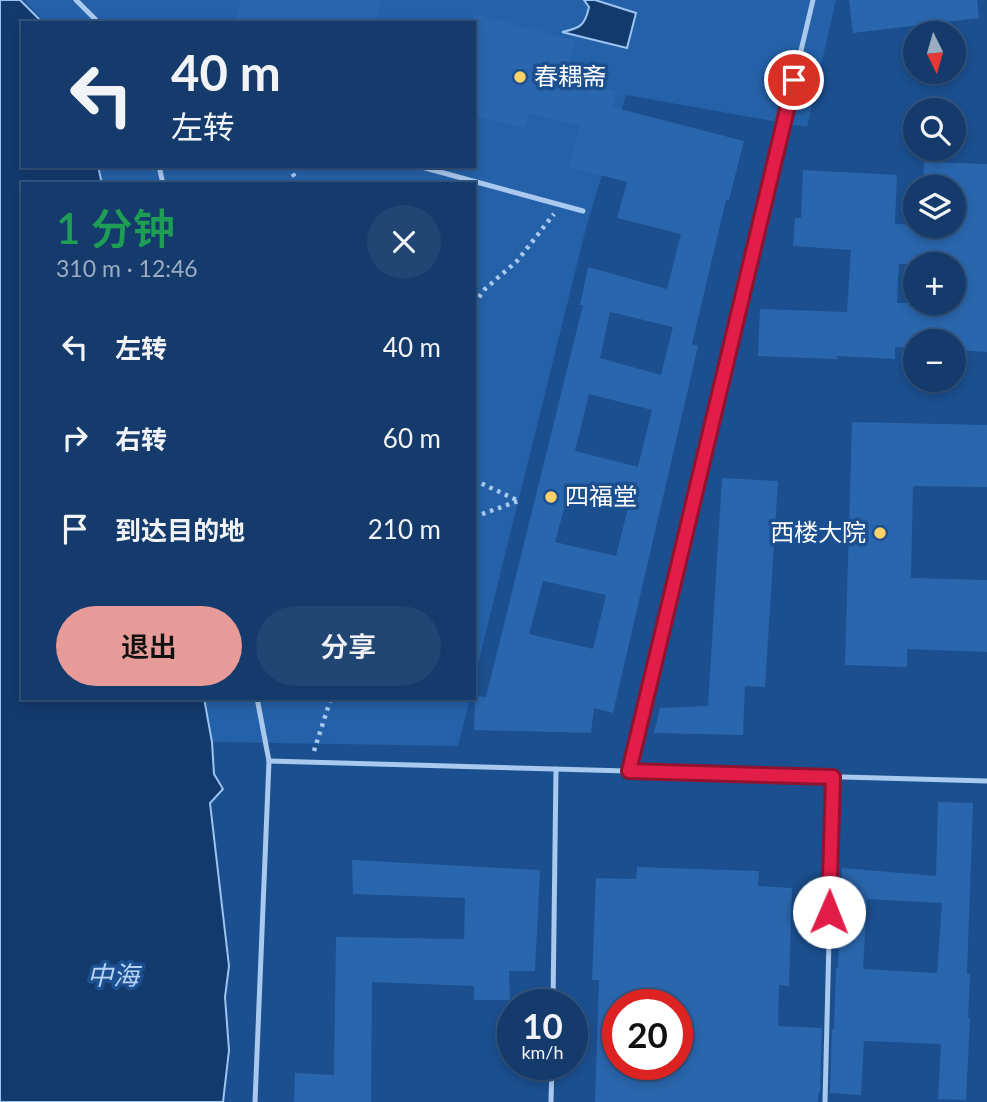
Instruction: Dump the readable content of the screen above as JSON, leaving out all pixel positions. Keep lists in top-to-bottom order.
{
  "water": ["中海"],
  "places": ["春耦斋", "四福堂", "西楼大院"],
  "north": "bottom",
  "page": {
    "map_buttons": ["+", "−"],
    "turn": ["40 m", "左转"],
    "heading": ["1 分钟", "310 m · 12:46"],
    "list": [
      {
        "name": "左转",
        "value": "40 m"
      },
      {
        "name": "右转",
        "value": "60 m"
      },
      {
        "name": "到达目的地",
        "value": "210 m"
      }
    ],
    "buttons": ["退出", "分享"],
    "speed": "10 km/h",
    "limit": "20"
  }
}
